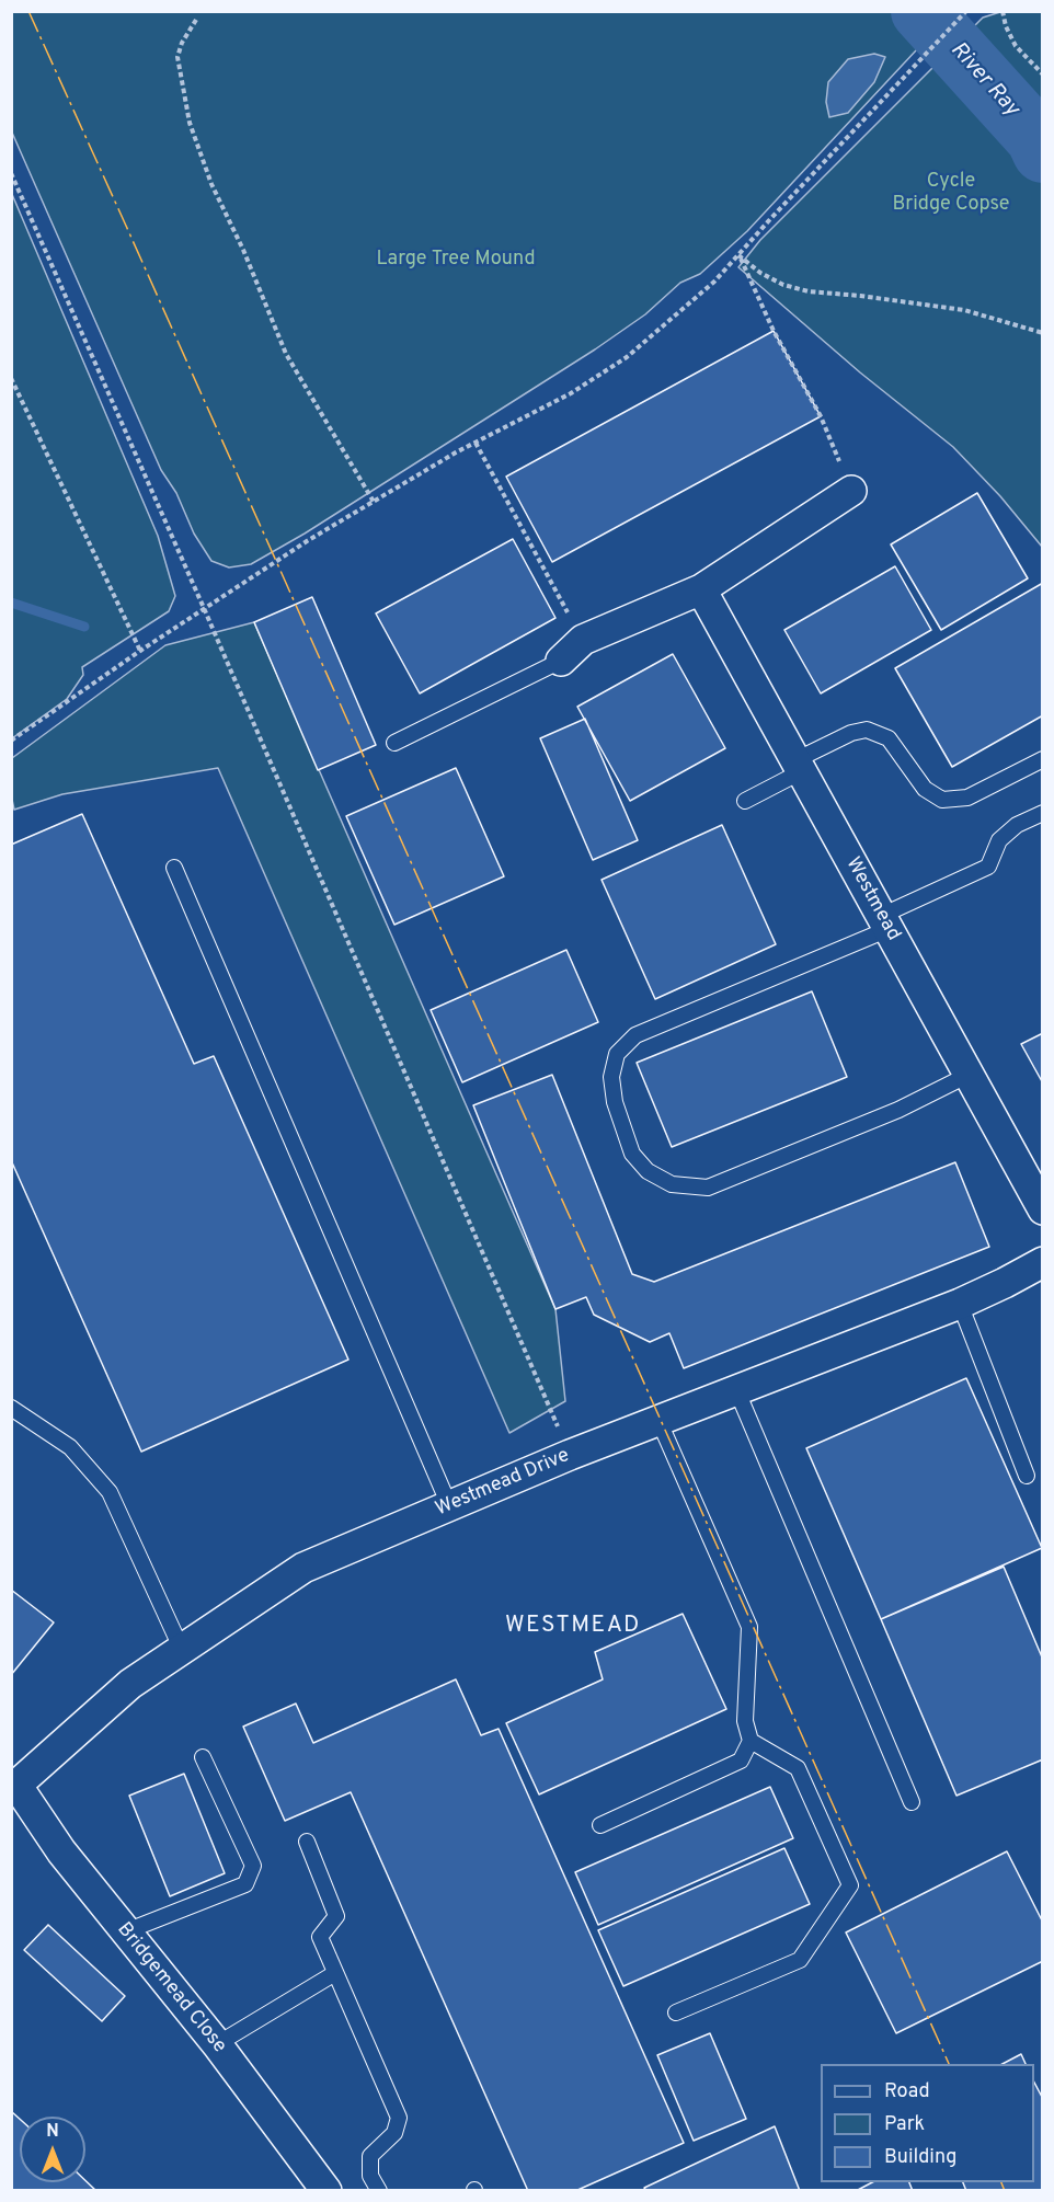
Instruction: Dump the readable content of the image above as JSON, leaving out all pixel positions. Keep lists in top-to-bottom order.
{
  "streets": {
    "street": ["Westmead", "Westmead Drive", "Bridgemead Close"]
  },
  "crossings": [
    ["Westmead Drive", "Bridgemead Close"]
  ],
  "districts": ["WESTMEAD"],
  "water": ["River Ray"],
  "parks": ["Cycle Bridge Copse", "Large Tree Mound"],
  "legend": ["Road", "Park", "Building"],
  "north": "top"
}
